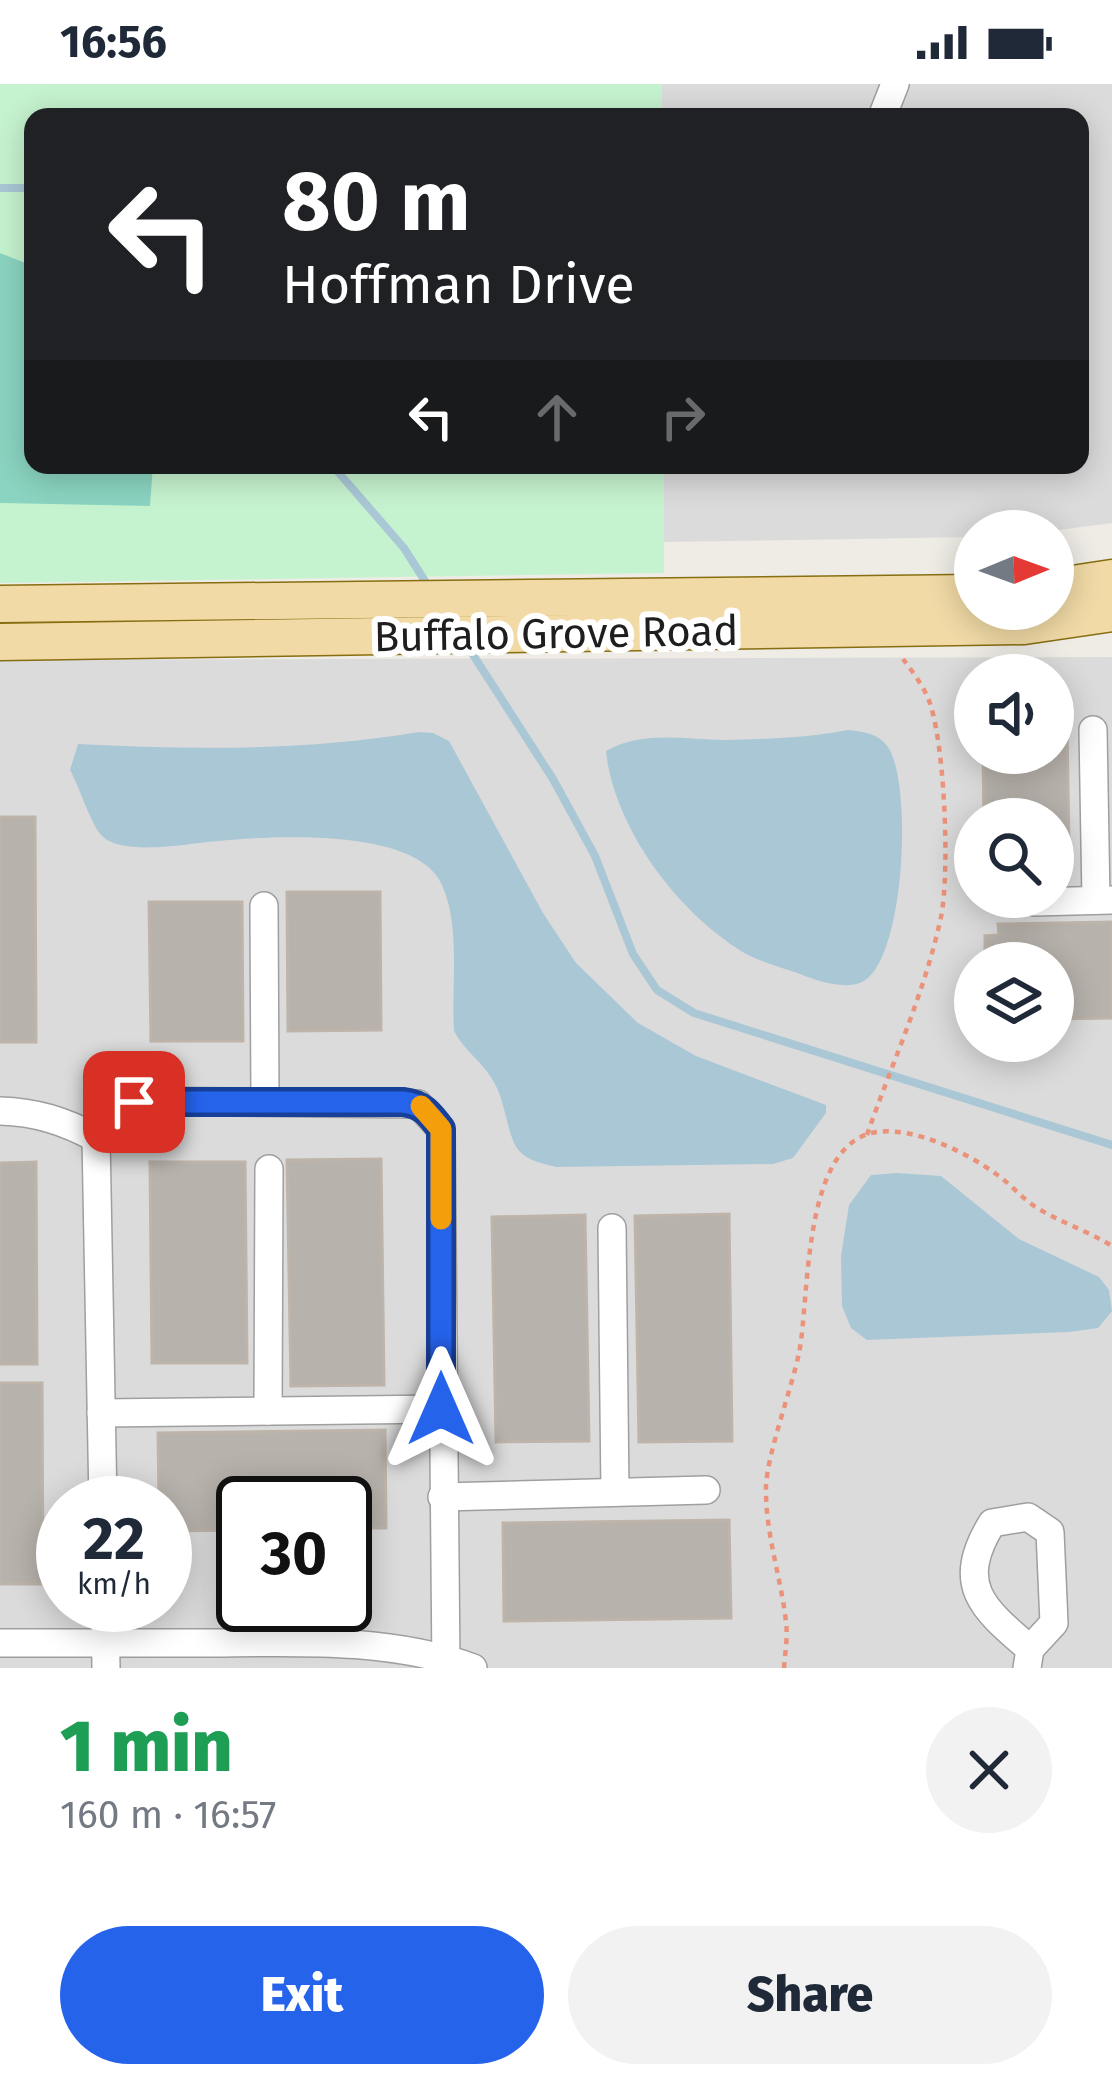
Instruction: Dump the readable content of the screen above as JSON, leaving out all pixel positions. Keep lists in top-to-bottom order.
{
  "streets": {
    "main road": ["Buffalo Grove Road"]
  },
  "north": "right",
  "page": {
    "status": "16:56",
    "turn": ["80 m", "Hoffman Drive"],
    "speed": "22 km/h",
    "limit": "30",
    "heading": ["1 min", "160 m · 16:57"],
    "buttons": ["Exit", "Share"]
  }
}
